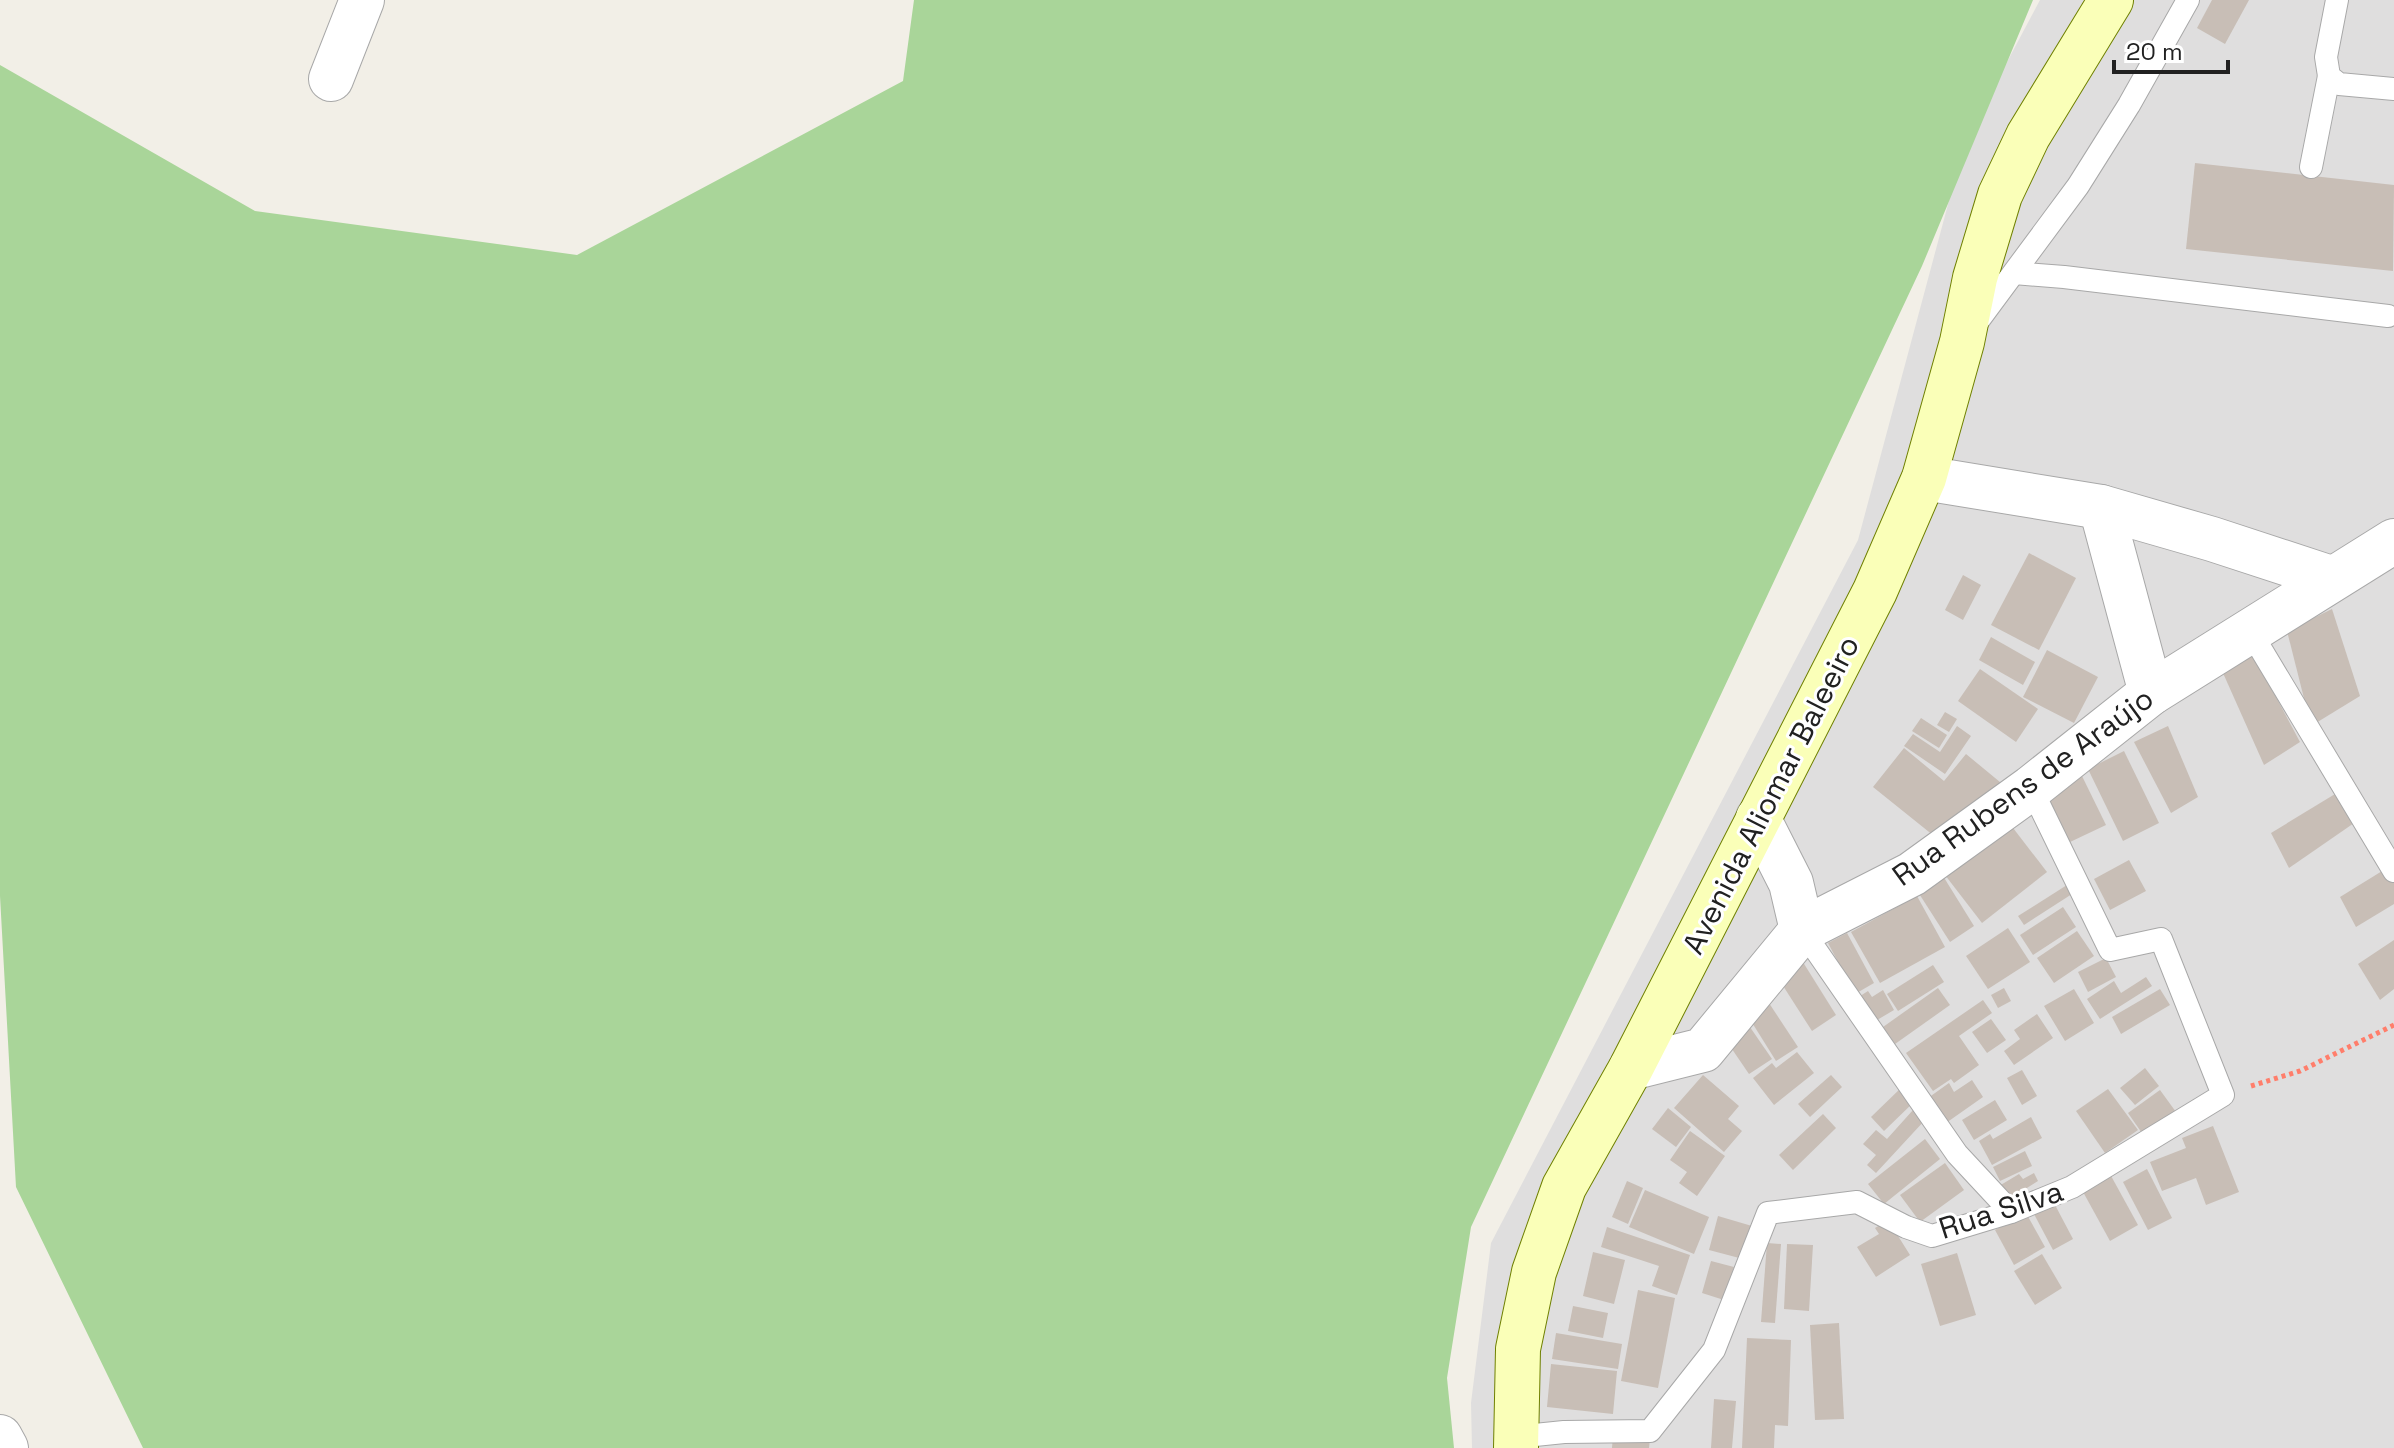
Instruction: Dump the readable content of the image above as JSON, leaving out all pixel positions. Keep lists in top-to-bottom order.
{
  "streets": {
    "main road": ["Avenida Aliomar Baleeiro"],
    "street": ["Rua Rubens de Araújo"],
    "lane": ["Rua Silva"]
  },
  "crossings": [
    ["Rua Rubens de Araújo", "Avenida Aliomar Baleeiro"],
    ["Avenida Aliomar Baleeiro", "Rua Silva"]
  ],
  "scale_bar": "20 m"
}
